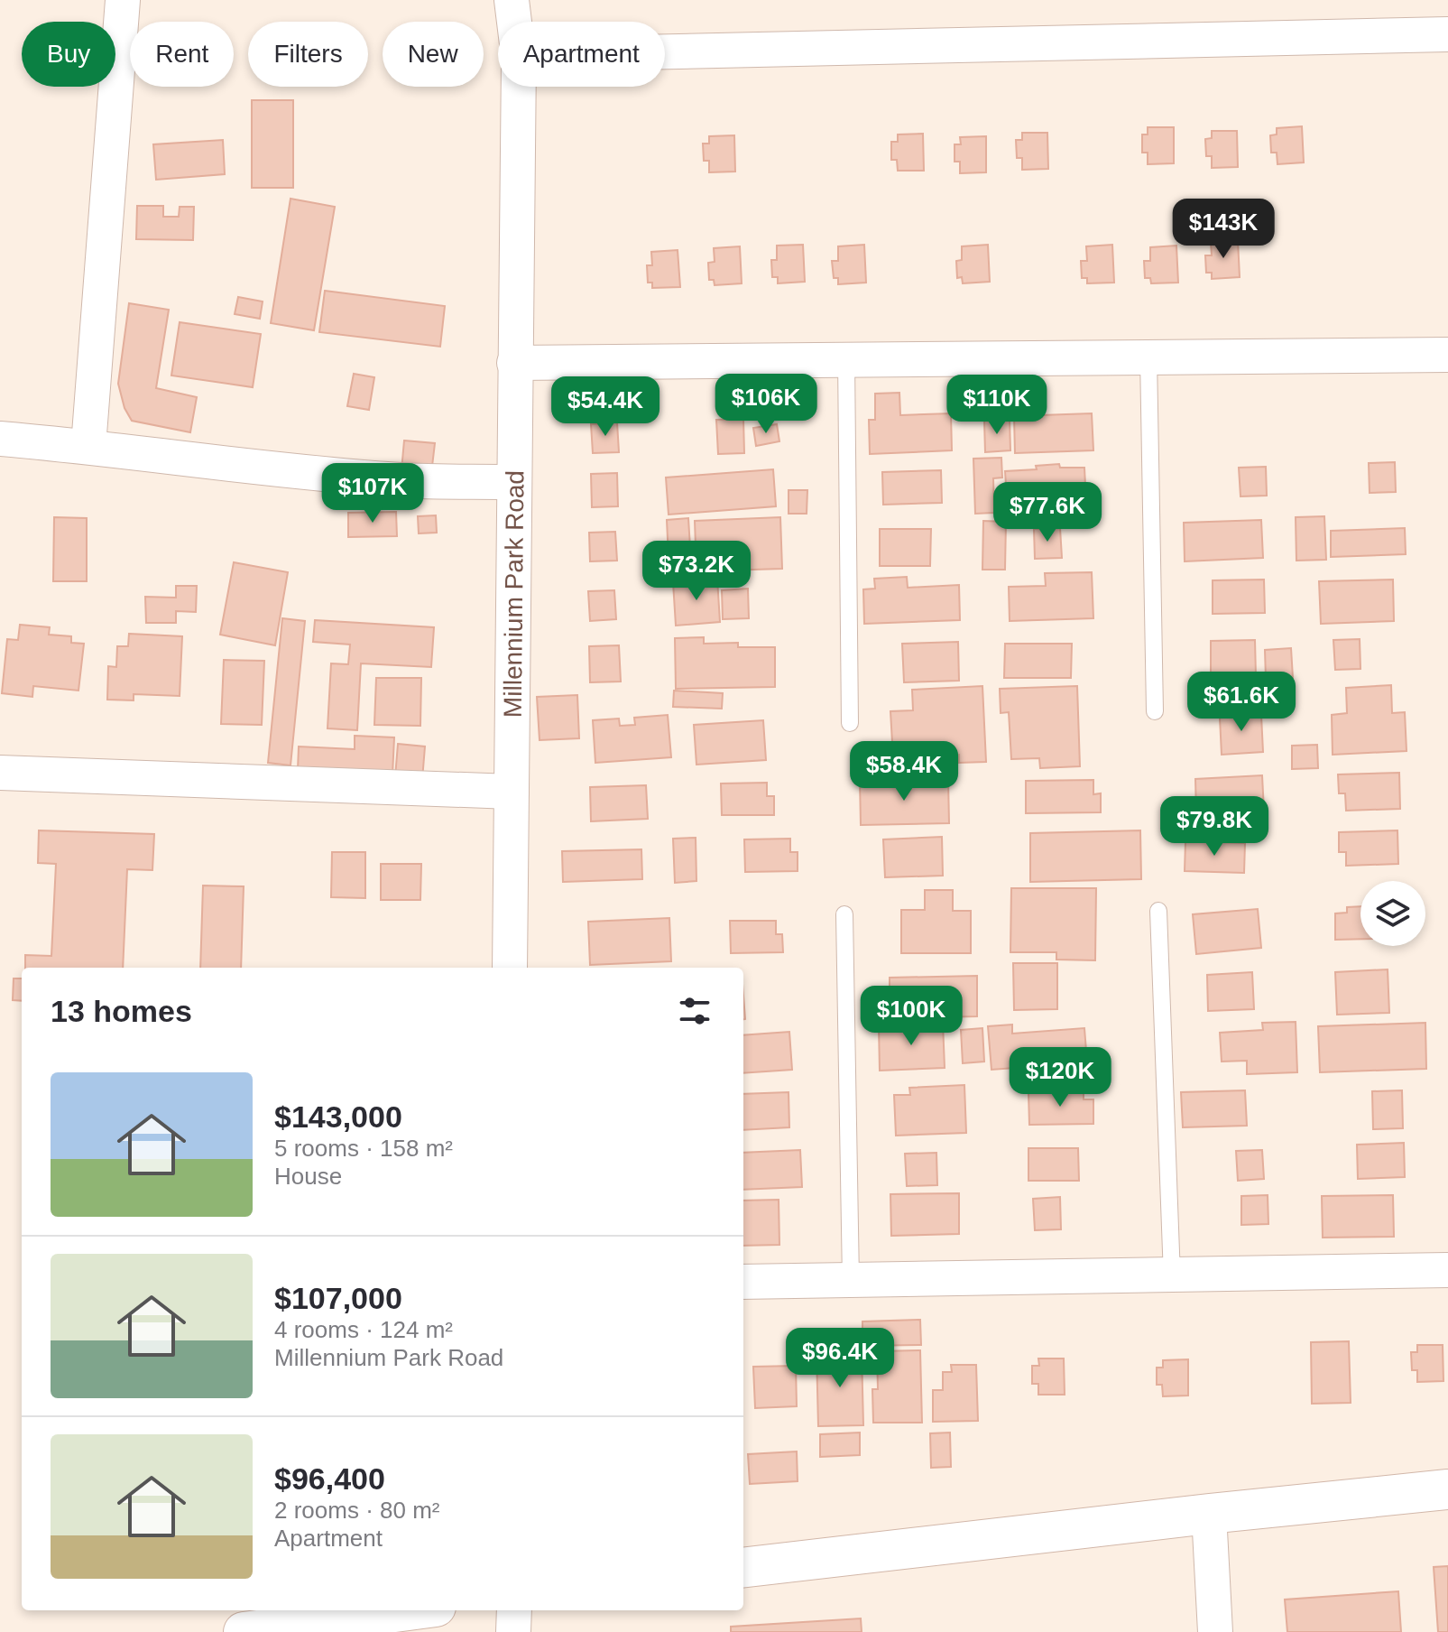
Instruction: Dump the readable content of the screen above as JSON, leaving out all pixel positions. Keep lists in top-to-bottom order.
{
  "streets": {
    "street": ["Millennium Park Road"]
  },
  "page": {
    "chip": [
      "Buy",
      "Rent",
      "Filters",
      "New",
      "Apartment"
    ],
    "price": [
      "$143K",
      "$106K",
      "$110K",
      "$54.4K",
      "$107K",
      "$77.6K",
      "$73.2K",
      "$61.6K",
      "$58.4K",
      "$79.8K",
      "$100K",
      "$120K",
      "$96.4K"
    ],
    "heading": "13 homes",
    "list": [
      {
        "name": "$143,000",
        "note": "5 rooms · 158 m² · House"
      },
      {
        "name": "$107,000",
        "note": "4 rooms · 124 m² · Millennium Park Road"
      },
      {
        "name": "$96,400",
        "note": "2 rooms · 80 m² · Apartment"
      }
    ]
  }
}
